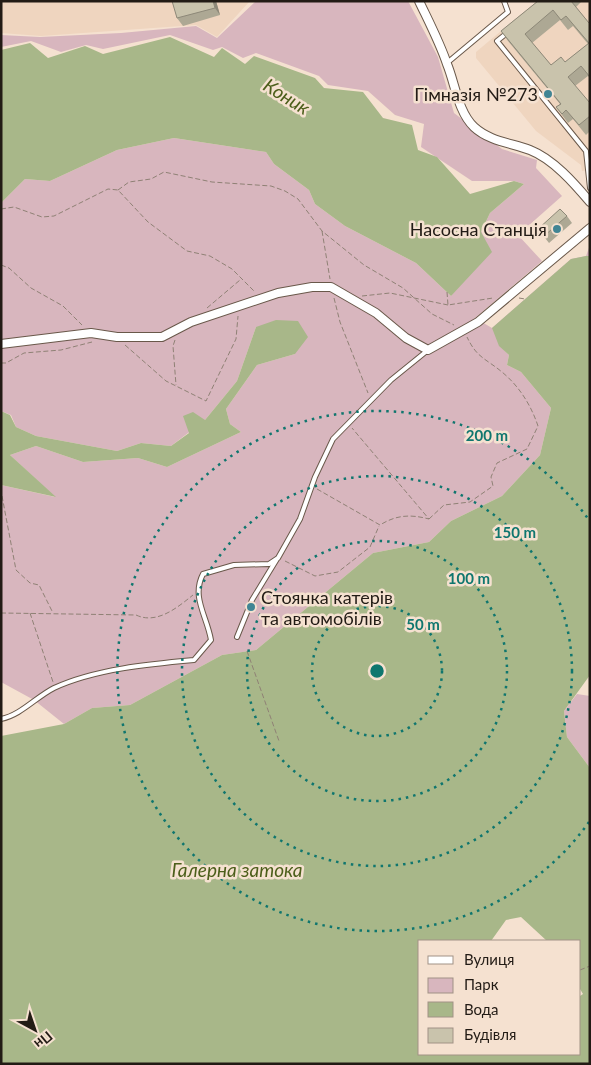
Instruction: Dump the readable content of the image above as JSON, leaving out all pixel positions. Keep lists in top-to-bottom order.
{
  "water": ["Коник", "Галерна затока"],
  "places": ["Гімназія №273", "Насосна Станція", "Стоянка катерів та автомобілів"],
  "legend": [
    "Вулиця",
    "Парк",
    "Вода",
    "Будівля"
  ],
  "north": "bottom right",
  "rings": [
    "200 m",
    "150 m",
    "100 m",
    "50 m"
  ]
}
